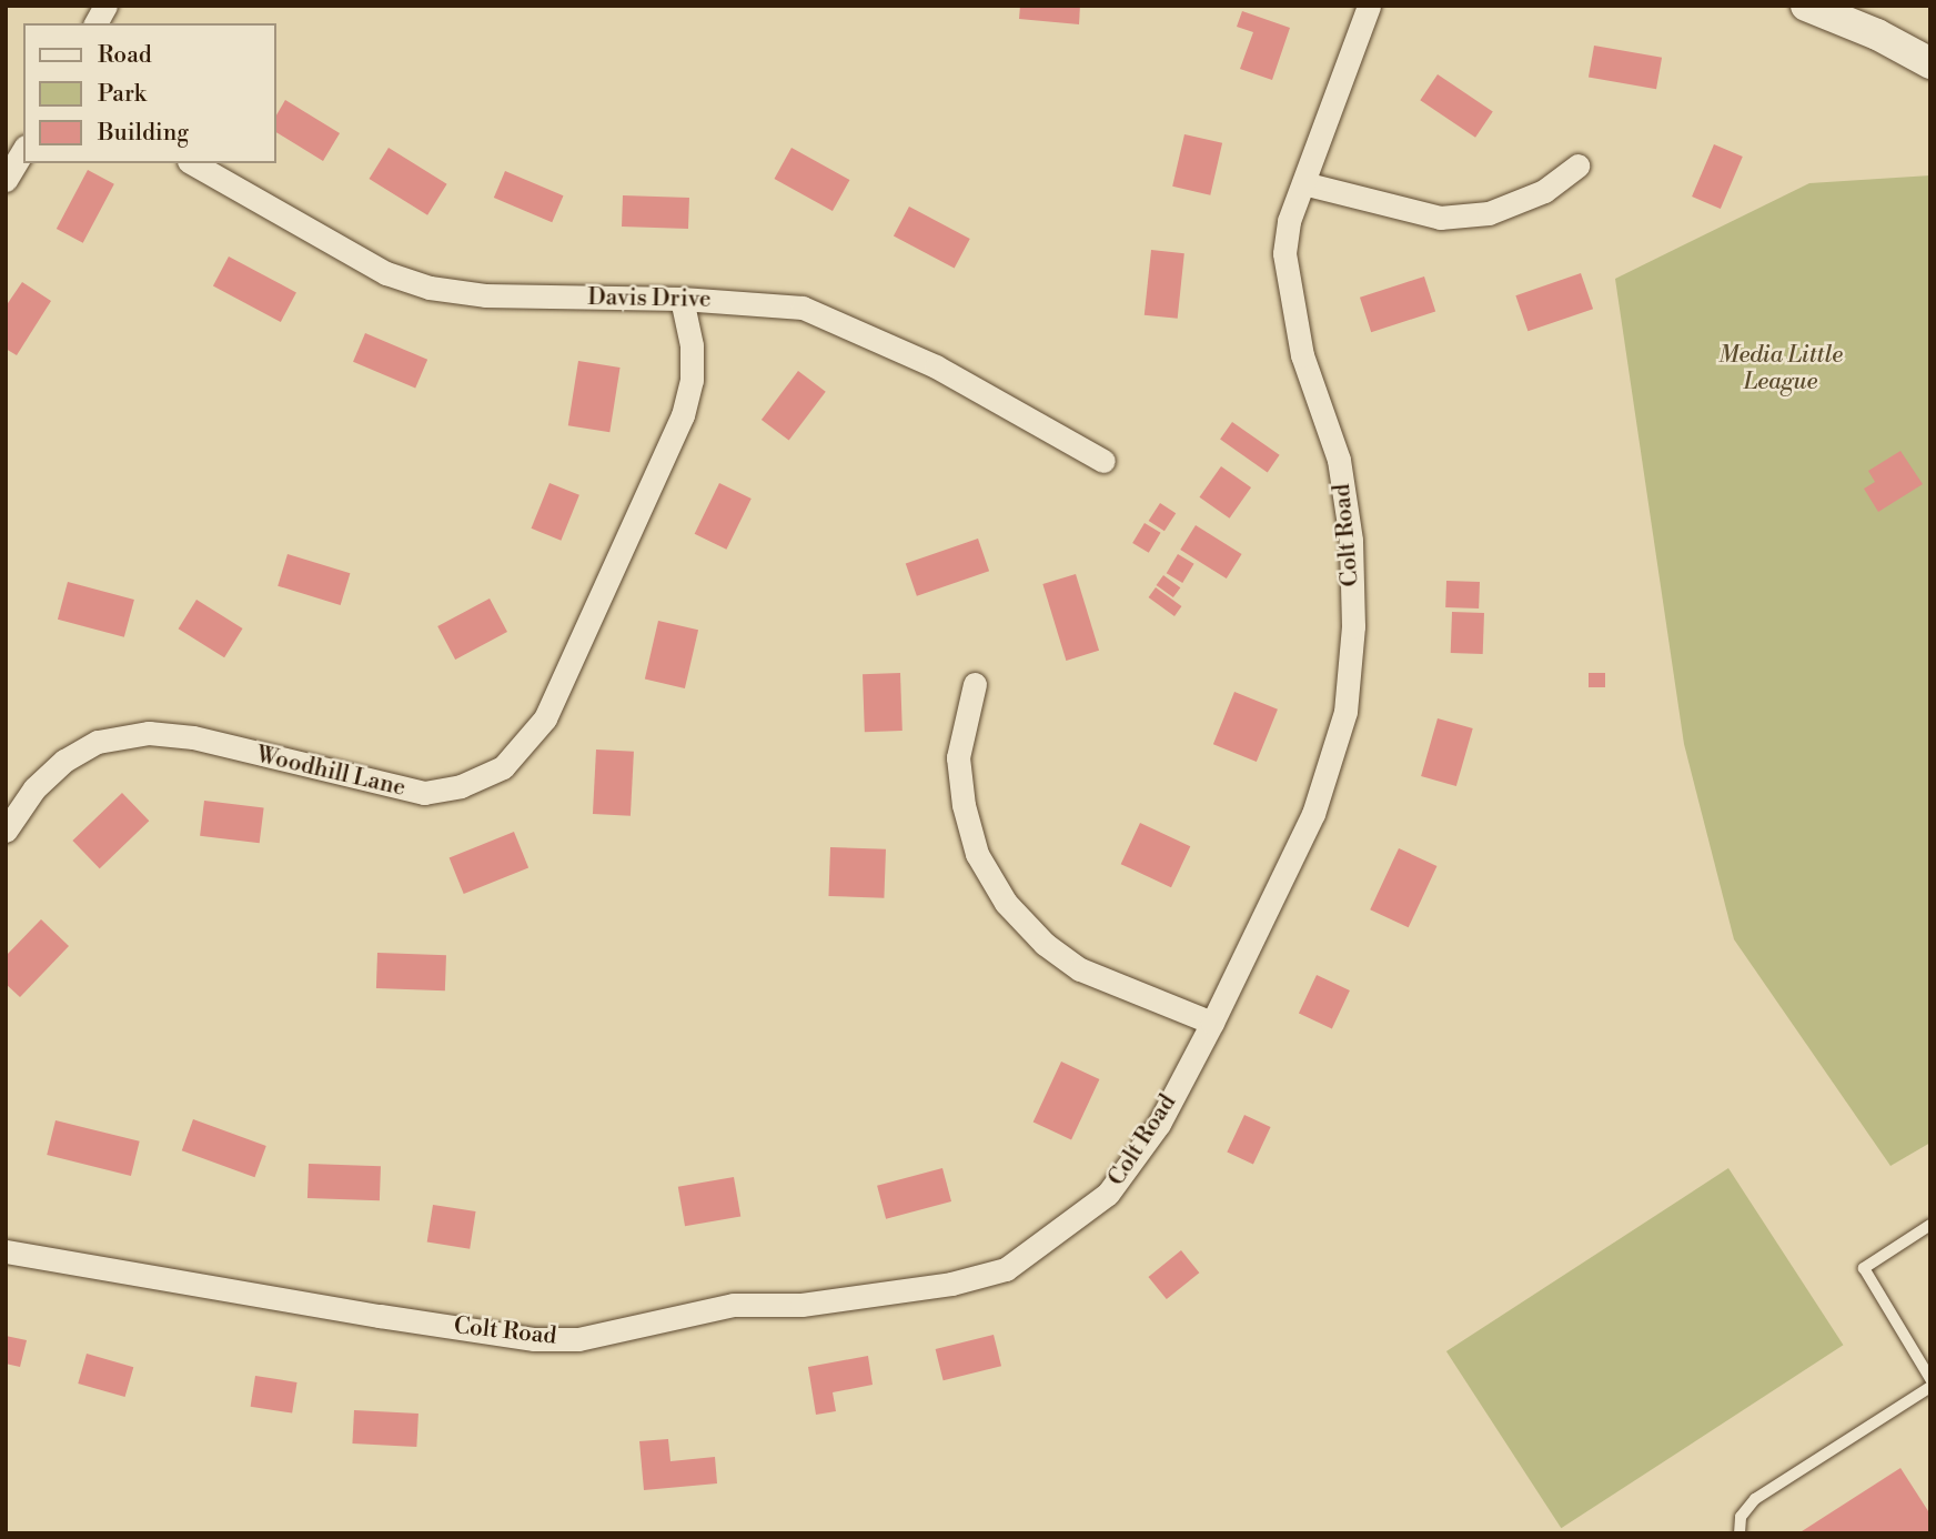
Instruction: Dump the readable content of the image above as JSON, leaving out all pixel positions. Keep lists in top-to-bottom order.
{
  "streets": {
    "street": ["Davis Drive", "Colt Road", "Woodhill Lane"]
  },
  "crossings": [
    ["Davis Drive", "Woodhill Lane"]
  ],
  "parks": ["Media Little League"],
  "legend": ["Road", "Park", "Building"]
}
